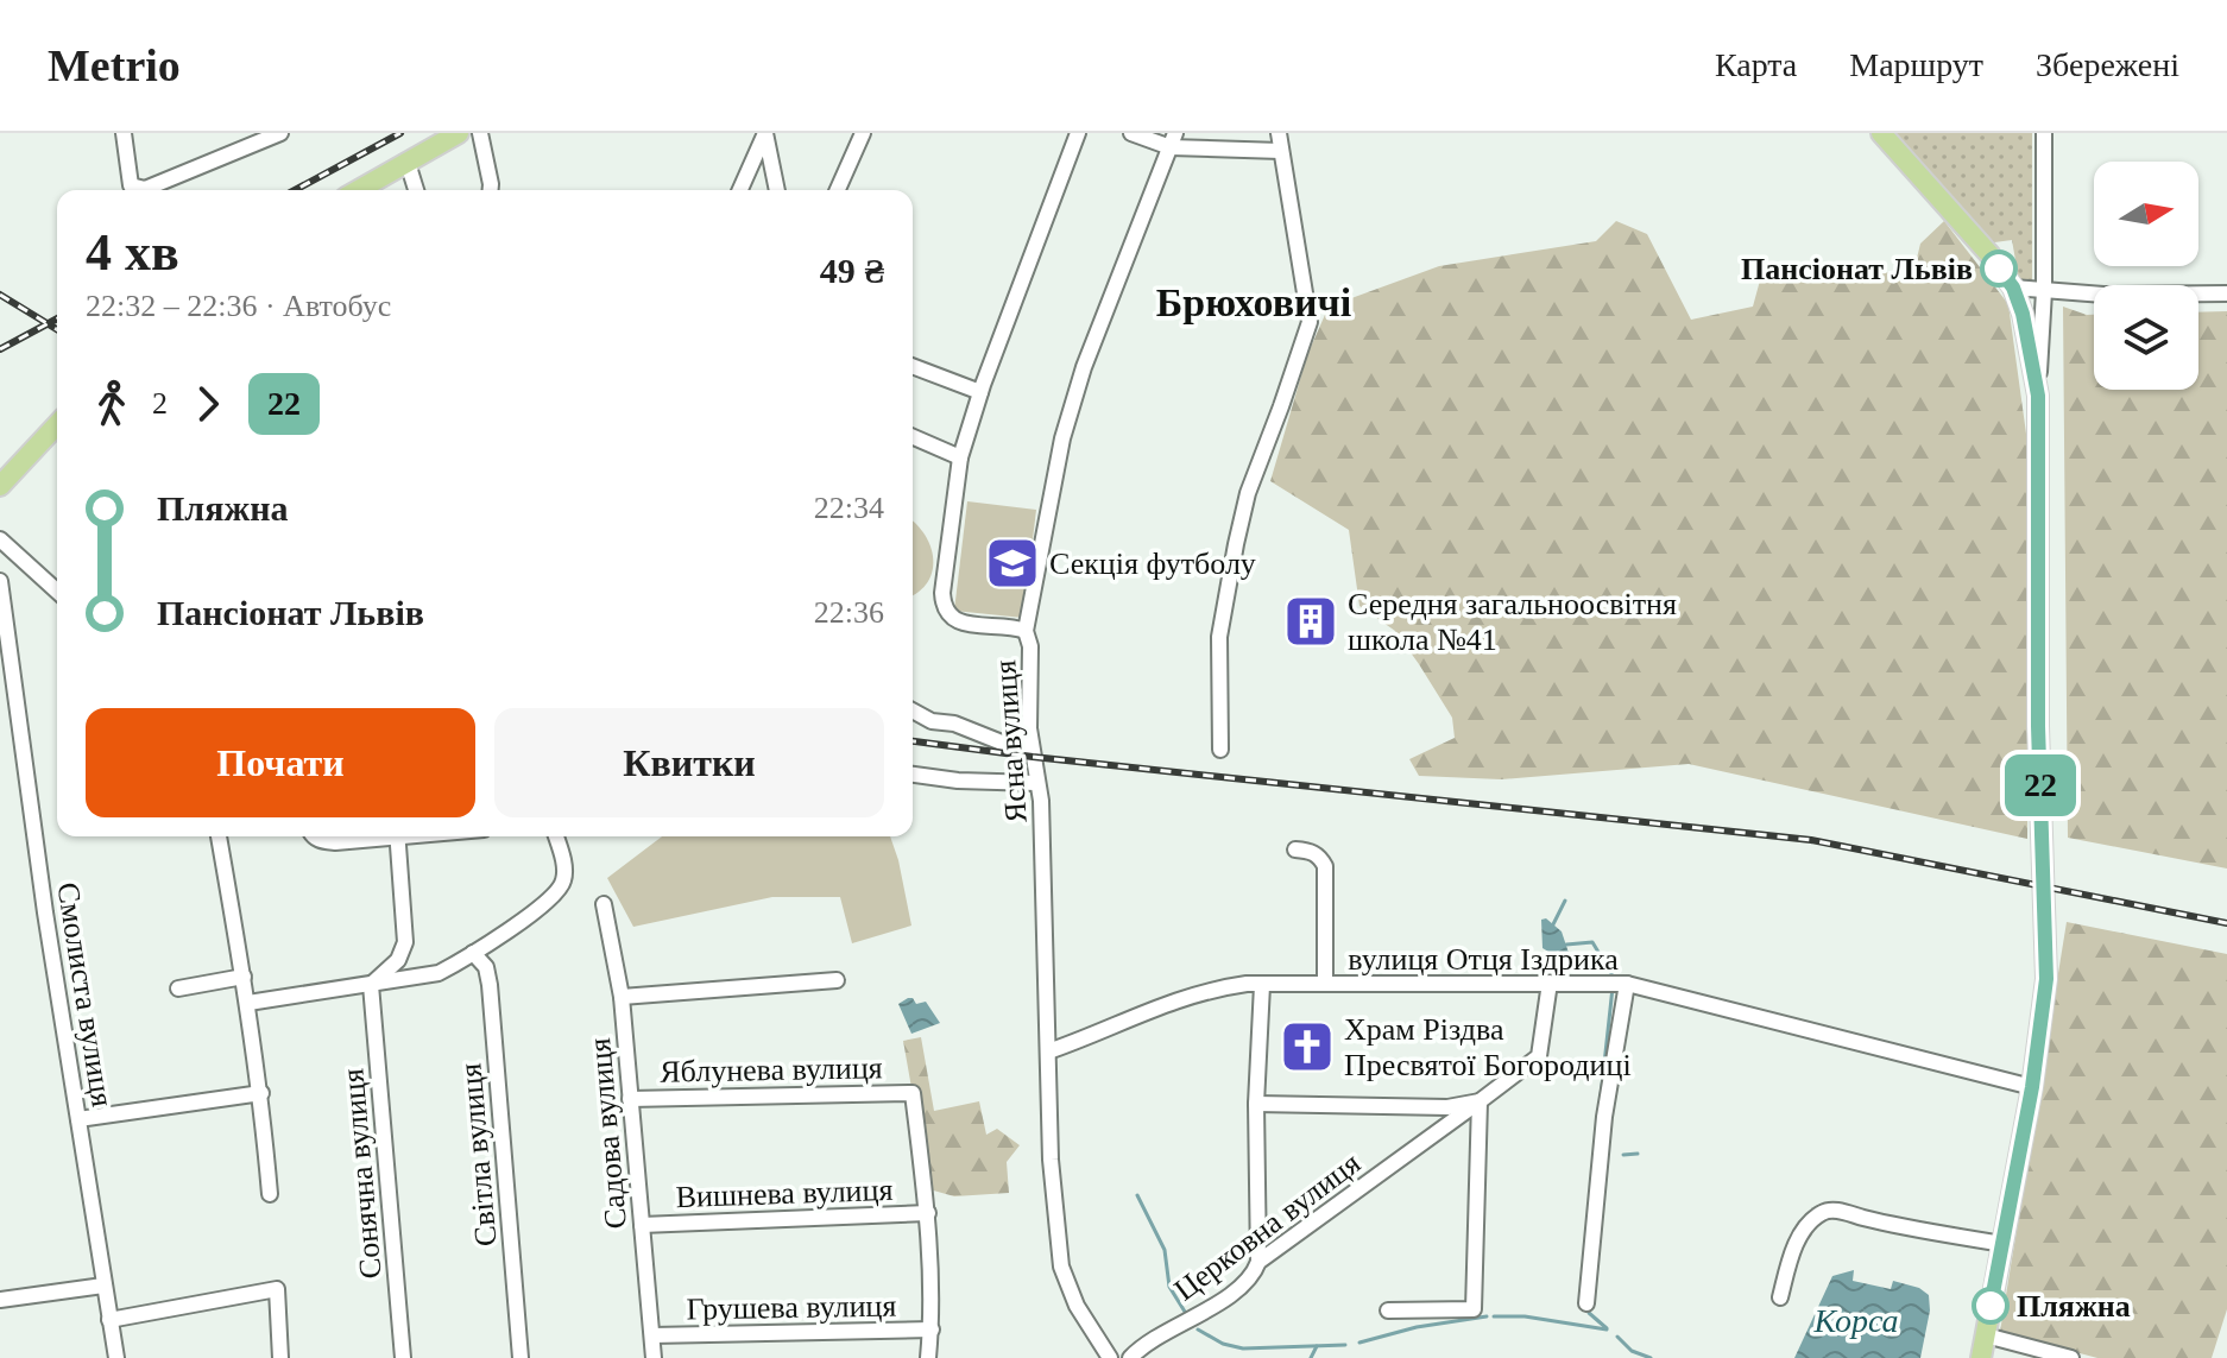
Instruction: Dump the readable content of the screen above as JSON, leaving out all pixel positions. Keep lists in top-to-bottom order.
{
  "streets": {
    "street": [
      "Ясна вулиця",
      "вулиця Отця Іздрика",
      "Смолиста вулиця",
      "Яблунева вулиця",
      "Садова вулиця",
      "Світла вулиця",
      "Сонячна вулиця",
      "Вишнева вулиця",
      "Церковна вулиця",
      "Грушева вулиця"
    ]
  },
  "crossings": [
    ["Ясна вулиця", "вулиця Отця Іздрика"],
    ["вулиця Отця Іздрика", "Церковна вулиця"],
    ["Яблунева вулиця", "Садова вулиця"],
    ["Яблунева вулиця", "Вишнева вулиця"],
    ["Садова вулиця", "Вишнева вулиця"],
    ["Садова вулиця", "Грушева вулиця"]
  ],
  "districts": ["Брюховичі"],
  "water": ["Корса"],
  "places": {
    "other": ["Пансіонат Львів", "Пляжна"],
    "school or university": ["Секція футболу"],
    "building": ["Середня загальноосвітня школа №41"],
    "church": ["Храм Різдва Пресвятої Богородиці"]
  },
  "lines": ["bus line 22"],
  "north": "right",
  "page": {
    "header": "Metrio",
    "nav": ["Карта", "Маршрут", "Збережені"],
    "on_map": "22",
    "heading": ["4 хв", "22:32 – 22:36 · Автобус", "49 ₴"],
    "legs": ["2", "22"],
    "list": [
      {
        "name": "Пляжна",
        "value": "22:34"
      },
      {
        "name": "Пансіонат Львів",
        "value": "22:36"
      }
    ],
    "buttons": ["Почати", "Квитки"]
  }
}
